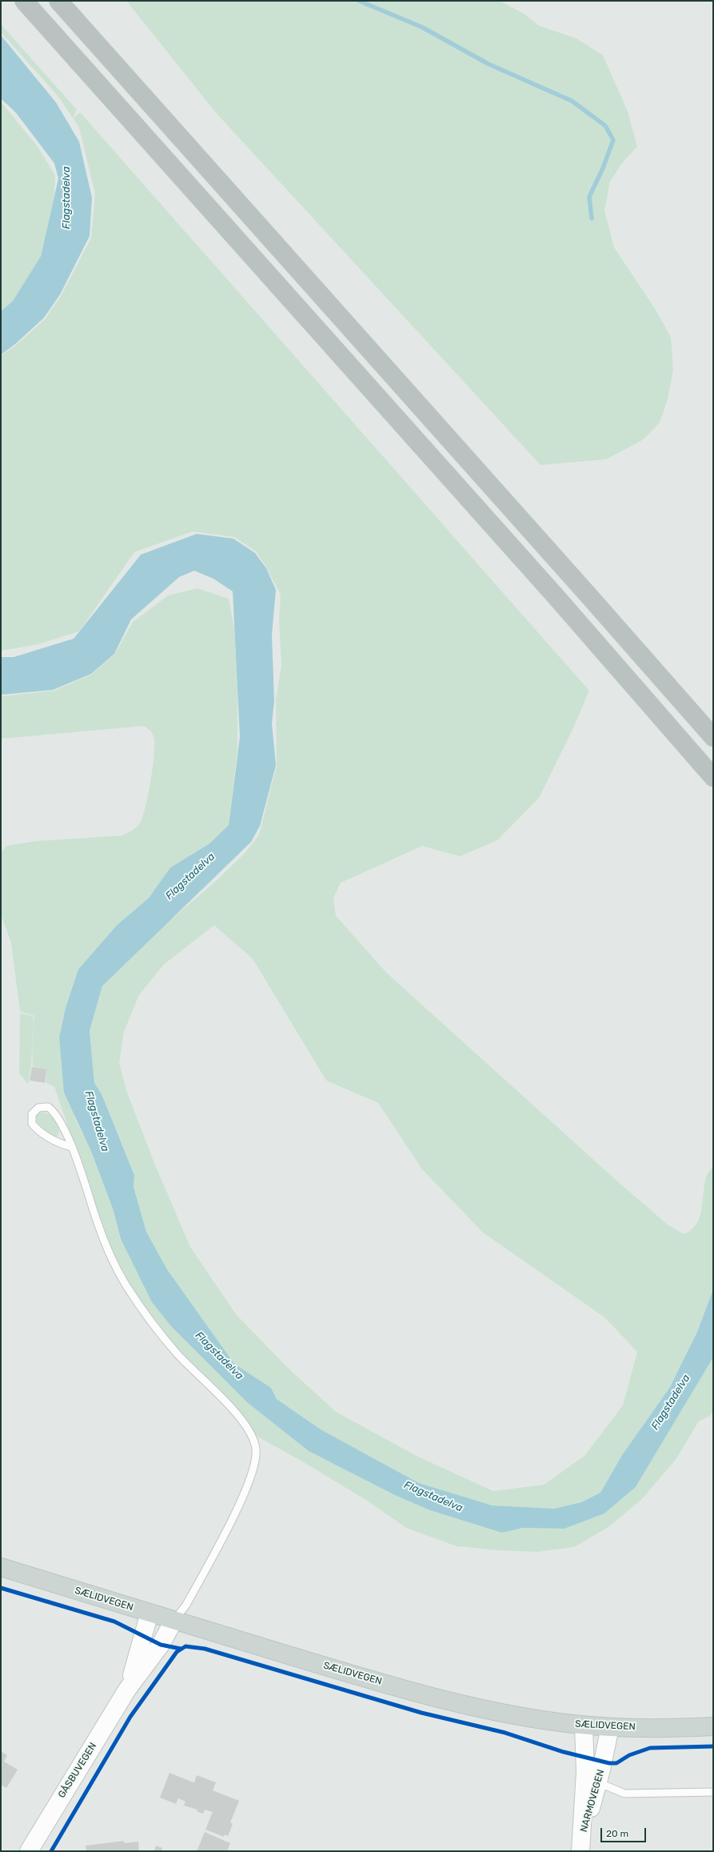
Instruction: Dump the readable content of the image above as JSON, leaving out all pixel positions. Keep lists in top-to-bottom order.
{
  "streets": {
    "main road": ["SÆLIDVEGEN", "GÅSBUVEGEN", "NARMOVEGEN"]
  },
  "crossings": [
    ["SÆLIDVEGEN", "GÅSBUVEGEN"],
    ["SÆLIDVEGEN", "NARMOVEGEN"]
  ],
  "water": ["Flagstadelva"],
  "scale_bar": "20 m"
}
